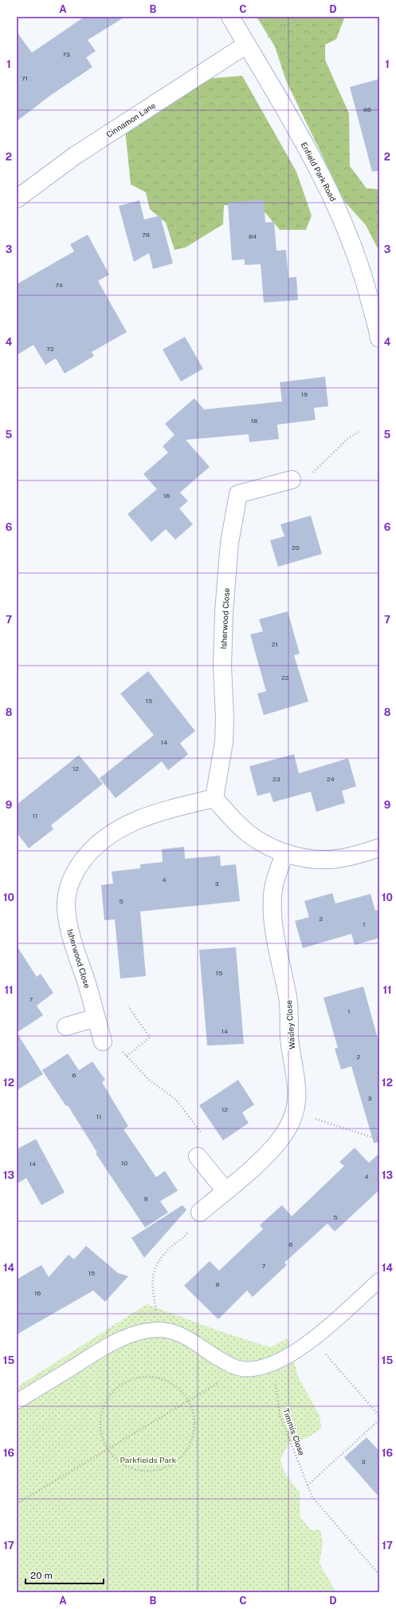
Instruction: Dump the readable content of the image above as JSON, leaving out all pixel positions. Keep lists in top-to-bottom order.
{
  "streets": {
    "street": [
      "Cinnamon Lane",
      "Enfield Park Road",
      "Isherwood Close",
      "Wasley Close"
    ],
    "path": ["Timmis Close"]
  },
  "crossings": [
    ["Cinnamon Lane", "Enfield Park Road"]
  ],
  "parks": ["Parkfields Park"],
  "house_numbers": [
    "73",
    "71",
    "86",
    "78",
    "84",
    "74",
    "72",
    "19",
    "18",
    "16",
    "20",
    "21",
    "22",
    "15",
    "14",
    "12",
    "23",
    "24",
    "11",
    "4",
    "3",
    "5",
    "2",
    "1",
    "15",
    "7",
    "1",
    "14",
    "2",
    "6",
    "3",
    "12",
    "11",
    "10",
    "14",
    "4",
    "9",
    "5",
    "6",
    "7",
    "15",
    "8",
    "16",
    "3"
  ],
  "scale_bar": "20 m",
  "grid": {
    "columns": [
      "A",
      "B",
      "C",
      "D"
    ],
    "rows": [
      "1",
      "2",
      "3",
      "4",
      "5",
      "6",
      "7",
      "8",
      "9",
      "10",
      "11",
      "12",
      "13",
      "14",
      "15",
      "16",
      "17"
    ]
  }
}
